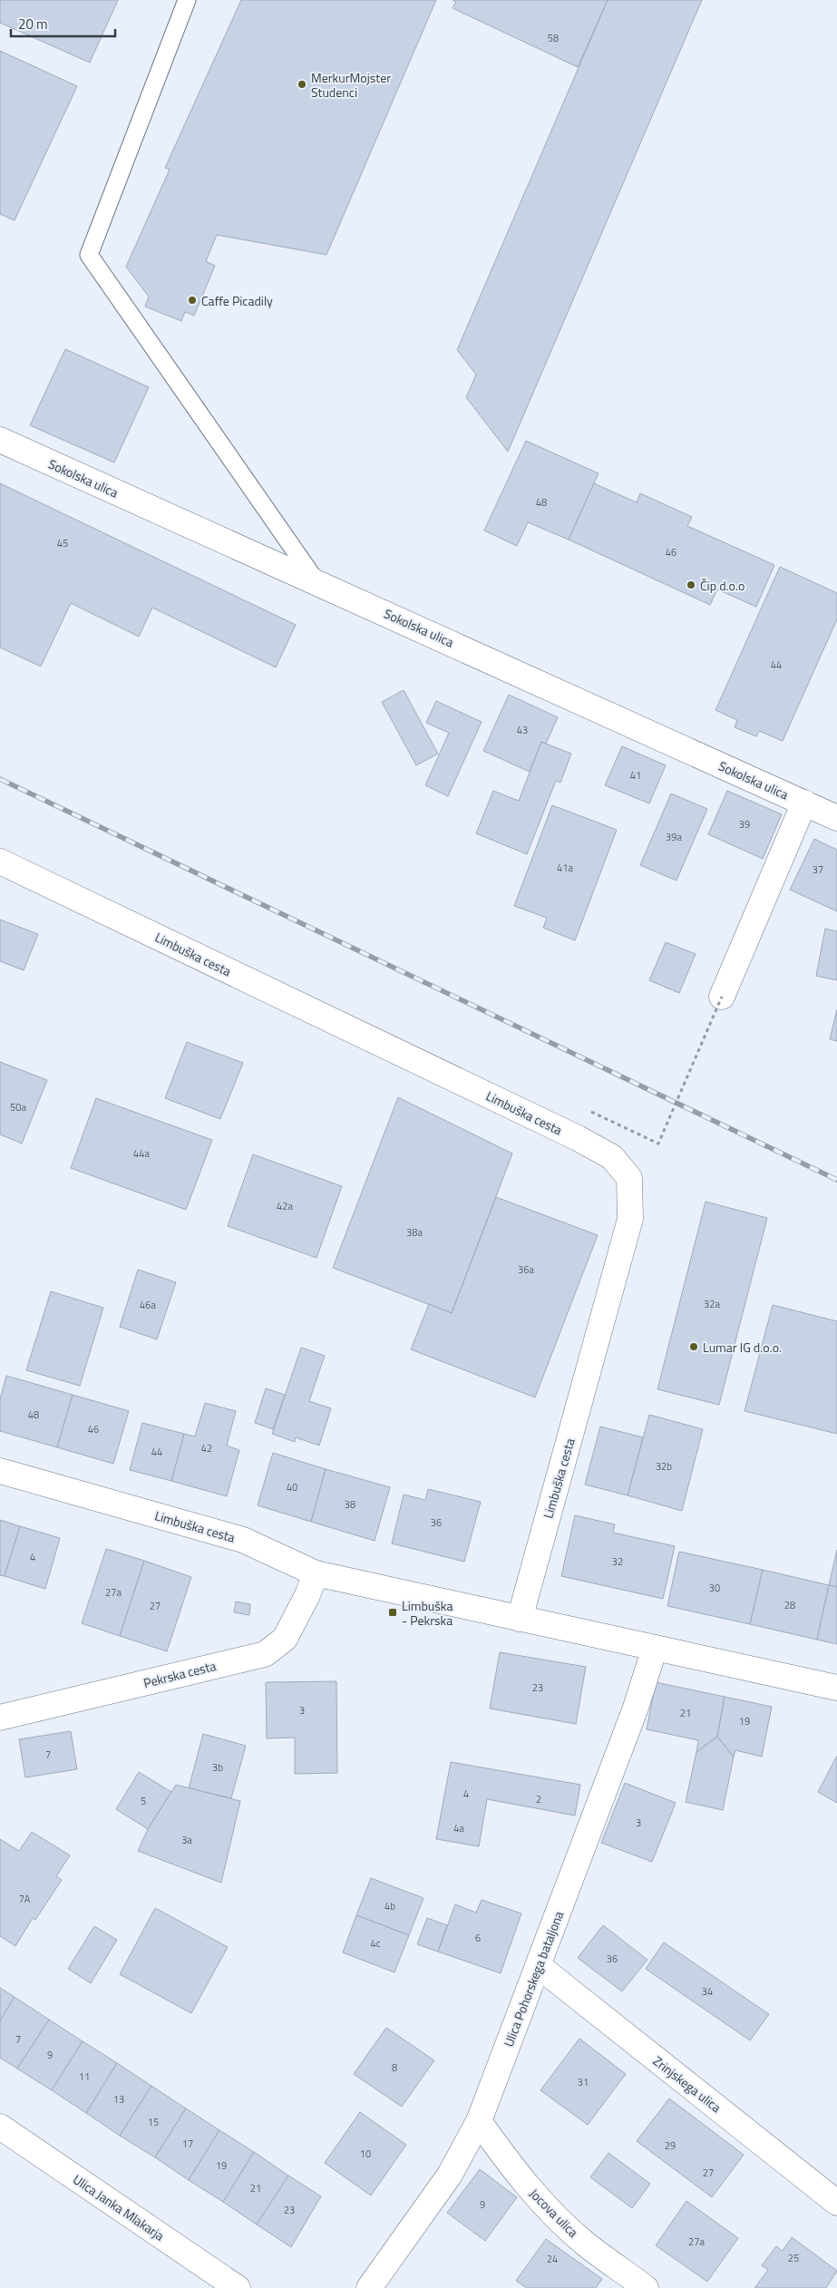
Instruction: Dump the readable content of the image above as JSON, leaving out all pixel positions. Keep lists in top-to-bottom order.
{
  "streets": {
    "street": [
      "Sokolska ulica",
      "Limbuška cesta",
      "Pekrska cesta",
      "Ulica Pohorskega bataljona",
      "Zrinjskega ulica",
      "Ulica Janka Mlakarja",
      "Jocova ulica"
    ]
  },
  "crossings": [
    ["Limbuška cesta", "Pekrska cesta"],
    ["Limbuška cesta", "Ulica Pohorskega bataljona"],
    ["Ulica Pohorskega bataljona", "Zrinjskega ulica"],
    ["Ulica Pohorskega bataljona", "Jocova ulica"]
  ],
  "places": {
    "other": [
      "MerkurMojster Studenci",
      "Caffe Picadily",
      "Čip d.o.o",
      "Lumar IG d.o.o."
    ],
    "transit": ["Limbuška - Pekrska"]
  },
  "house_numbers": [
    "58",
    "48",
    "45",
    "46",
    "44",
    "43",
    "41",
    "39",
    "39a",
    "41a",
    "37",
    "50a",
    "44a",
    "42a",
    "38a",
    "36a",
    "32a",
    "46a",
    "48",
    "46",
    "42",
    "44",
    "32b",
    "40",
    "38",
    "36",
    "4",
    "32",
    "30",
    "27a",
    "28",
    "27",
    "23",
    "3",
    "21",
    "19",
    "7",
    "3b",
    "4",
    "2",
    "5",
    "3",
    "4a",
    "3a",
    "7A",
    "4b",
    "6",
    "4c",
    "36",
    "34",
    "7",
    "9",
    "8",
    "11",
    "31",
    "13",
    "15",
    "17",
    "29",
    "10",
    "19",
    "27",
    "21",
    "9",
    "23",
    "27a",
    "25",
    "24"
  ],
  "scale_bar": "20 m"
}
